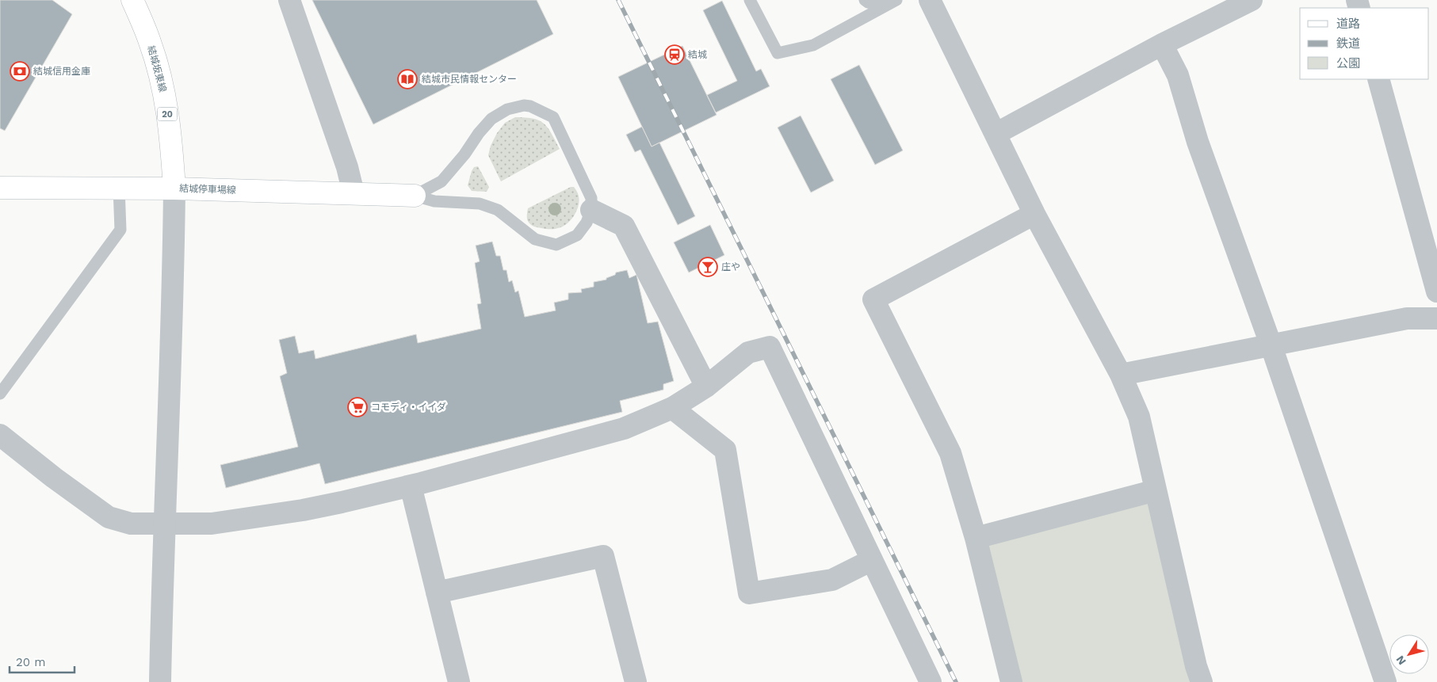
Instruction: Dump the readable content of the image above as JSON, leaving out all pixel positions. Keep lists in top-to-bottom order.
{
  "streets": {
    "main road": ["結城坂東線", "20", "結城停車場線"]
  },
  "crossings": [
    ["結城坂東線", "結城停車場線"]
  ],
  "places": {
    "station": ["結城"],
    "bank": ["結城信用金庫"],
    "library": ["結城市民情報センター"],
    "bar": ["庄や"],
    "supermarket": ["コモディ・イイダ"]
  },
  "legend": ["道路", "鉄道", "公園"],
  "scale_bar": "20 m",
  "north": "bottom left"
}
